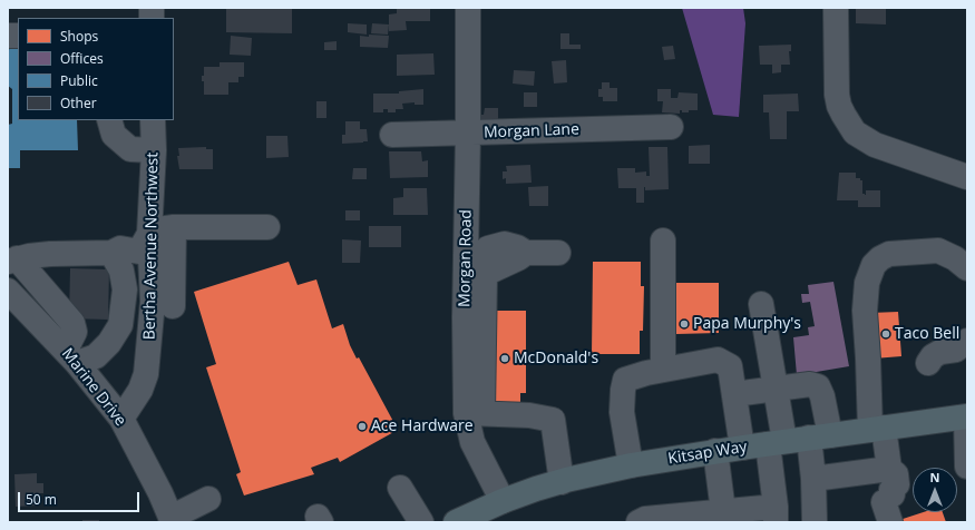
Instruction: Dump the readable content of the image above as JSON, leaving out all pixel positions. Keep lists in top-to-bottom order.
{
  "streets": {
    "main road": ["Kitsap Way"],
    "street": [
      "Morgan Lane",
      "Bertha Avenue Northwest",
      "Morgan Road",
      "Marine Drive"
    ]
  },
  "crossings": [
    ["Morgan Lane", "Morgan Road"],
    ["Bertha Avenue Northwest", "Marine Drive"],
    ["Morgan Road", "Kitsap Way"]
  ],
  "places": [
    "Papa Murphy's",
    "Taco Bell",
    "McDonald's",
    "Ace Hardware"
  ],
  "legend": [
    "Shops",
    "Offices",
    "Public",
    "Other"
  ],
  "scale_bar": "50 m",
  "north": "top"
}
